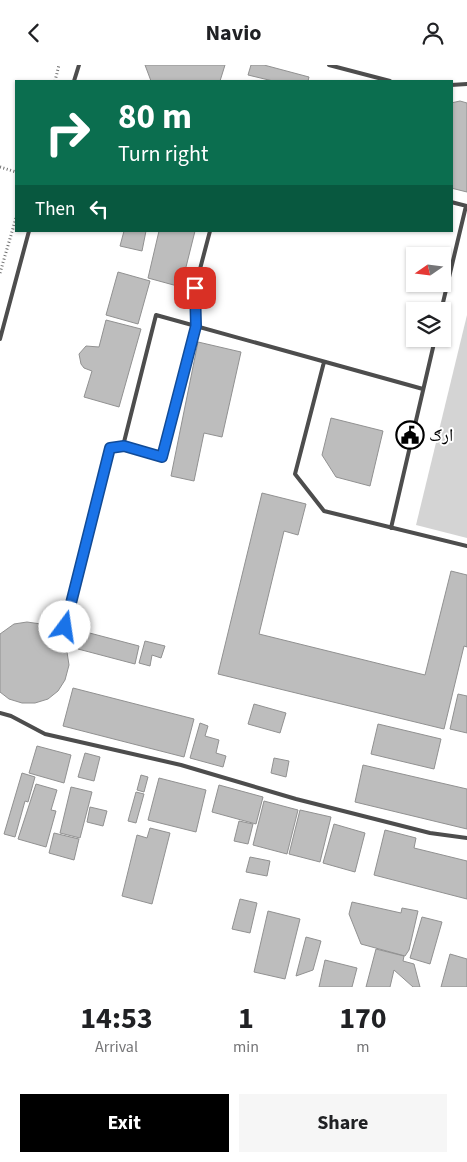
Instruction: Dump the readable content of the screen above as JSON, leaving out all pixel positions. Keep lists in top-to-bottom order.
{
  "places": {
    "public building": ["ارګ"]
  },
  "north": "left",
  "page": {
    "header": "Navio",
    "turn": ["80 m", "Turn right"],
    "then": "Then",
    "eta": [
      "14:53",
      "Arrival",
      "1",
      "min",
      "170",
      "m"
    ],
    "buttons": ["Exit", "Share"]
  }
}
